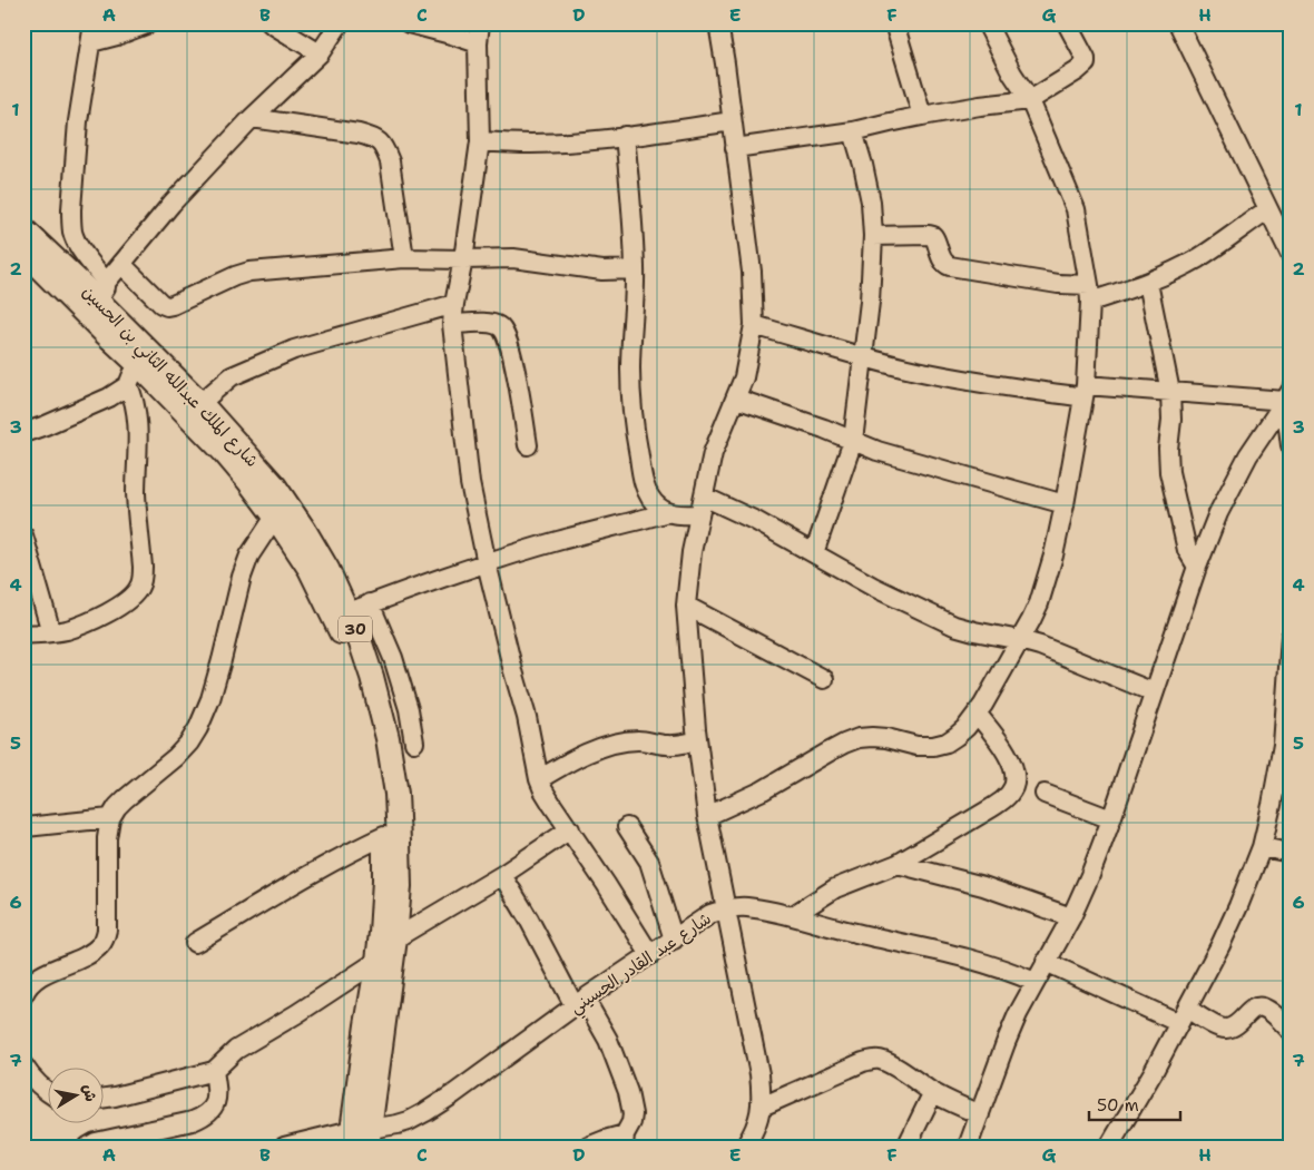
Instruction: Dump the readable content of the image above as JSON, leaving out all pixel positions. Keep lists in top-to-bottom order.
{
  "streets": {
    "main road": ["شارع الملك عبدالله الثاني بن الحسين", "30"],
    "street": ["شارع عبد القادر الحسيني"]
  },
  "crossings": [
    ["شارع الملك عبدالله الثاني بن الحسين", "شارع عبد القادر الحسيني"]
  ],
  "scale_bar": "50 m",
  "north": "right",
  "grid": {
    "columns": [
      "A",
      "B",
      "C",
      "D",
      "E",
      "F",
      "G",
      "H"
    ],
    "rows": [
      "1",
      "2",
      "3",
      "4",
      "5",
      "6",
      "7"
    ]
  }
}
